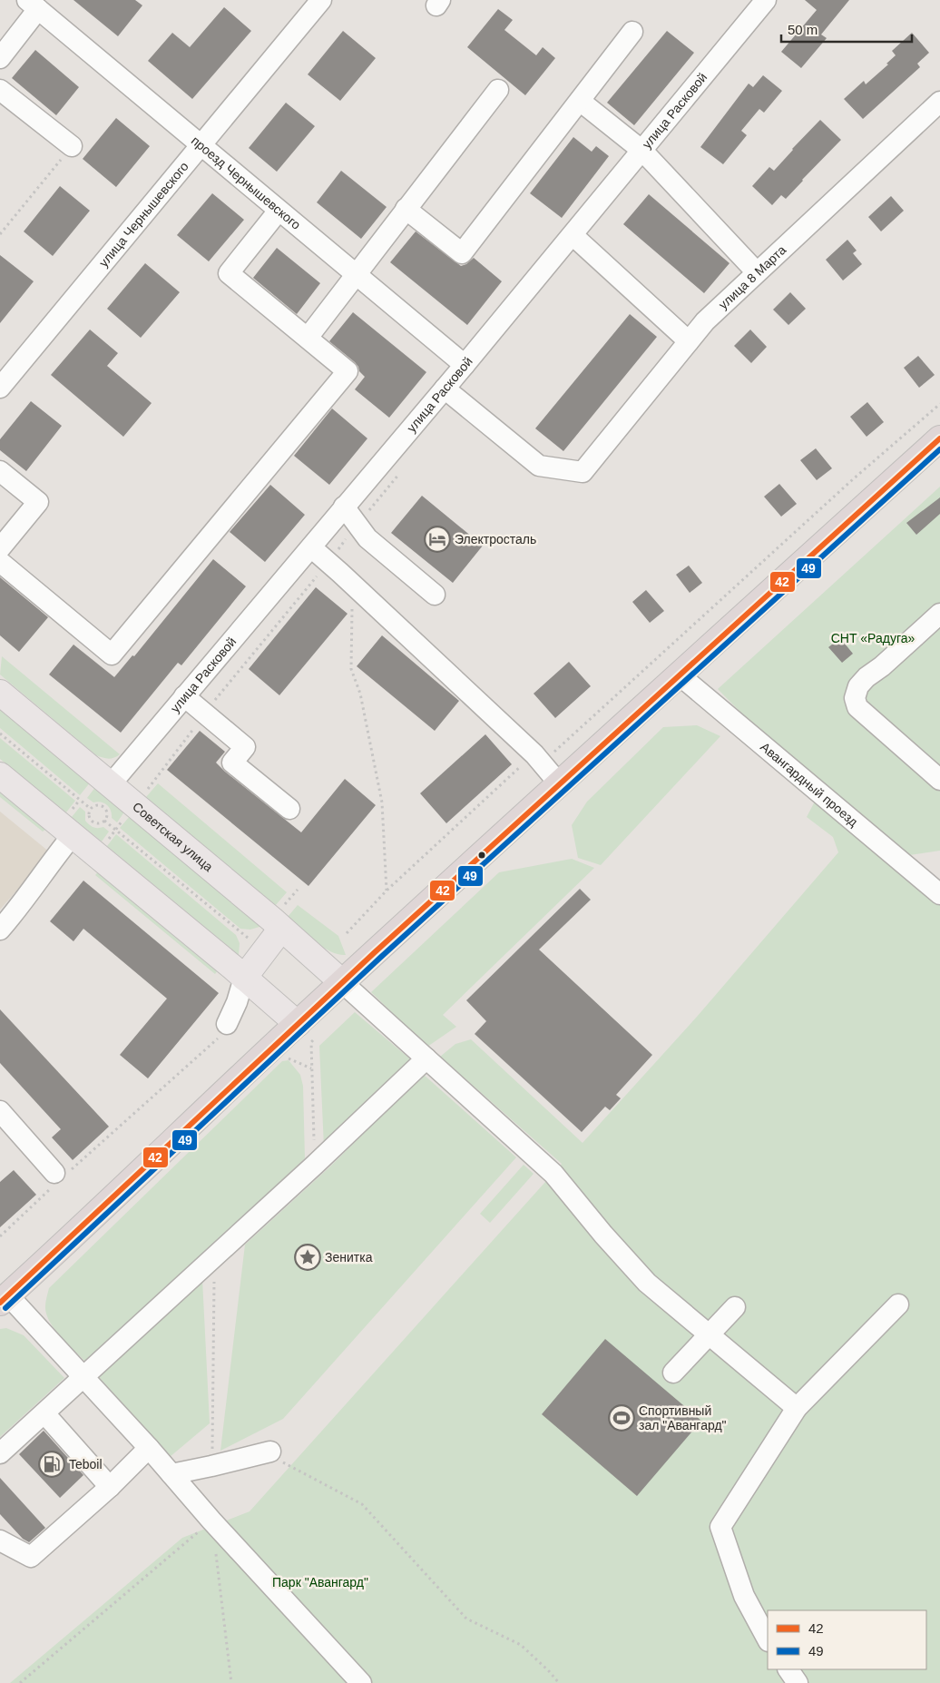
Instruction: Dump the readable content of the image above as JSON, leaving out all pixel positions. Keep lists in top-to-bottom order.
{
  "streets": {
    "main road": ["Советская улица"],
    "street": [
      "улица Расковой",
      "проезд Чернышевского",
      "улица Чернышевского",
      "улица 8 Марта",
      "Авангардный проезд"
    ]
  },
  "crossings": [
    ["улица Расковой", "проезд Чернышевского"],
    ["улица Расковой", "улица 8 Марта"],
    ["улица Расковой", "Советская улица"],
    ["проезд Чернышевского", "улица Чернышевского"]
  ],
  "parks": ["СНТ «Радуга»", "Парк \"Авангард\""],
  "places": {
    "hotel": ["Электросталь"],
    "place": ["Зенитка"],
    "sports": ["Спортивный зал \"Авангард\""],
    "fuel station": ["Teboil"]
  },
  "lines": ["transit line 42", "transit line 49"],
  "legend": ["42", "49"],
  "scale_bar": "50 m"
}
